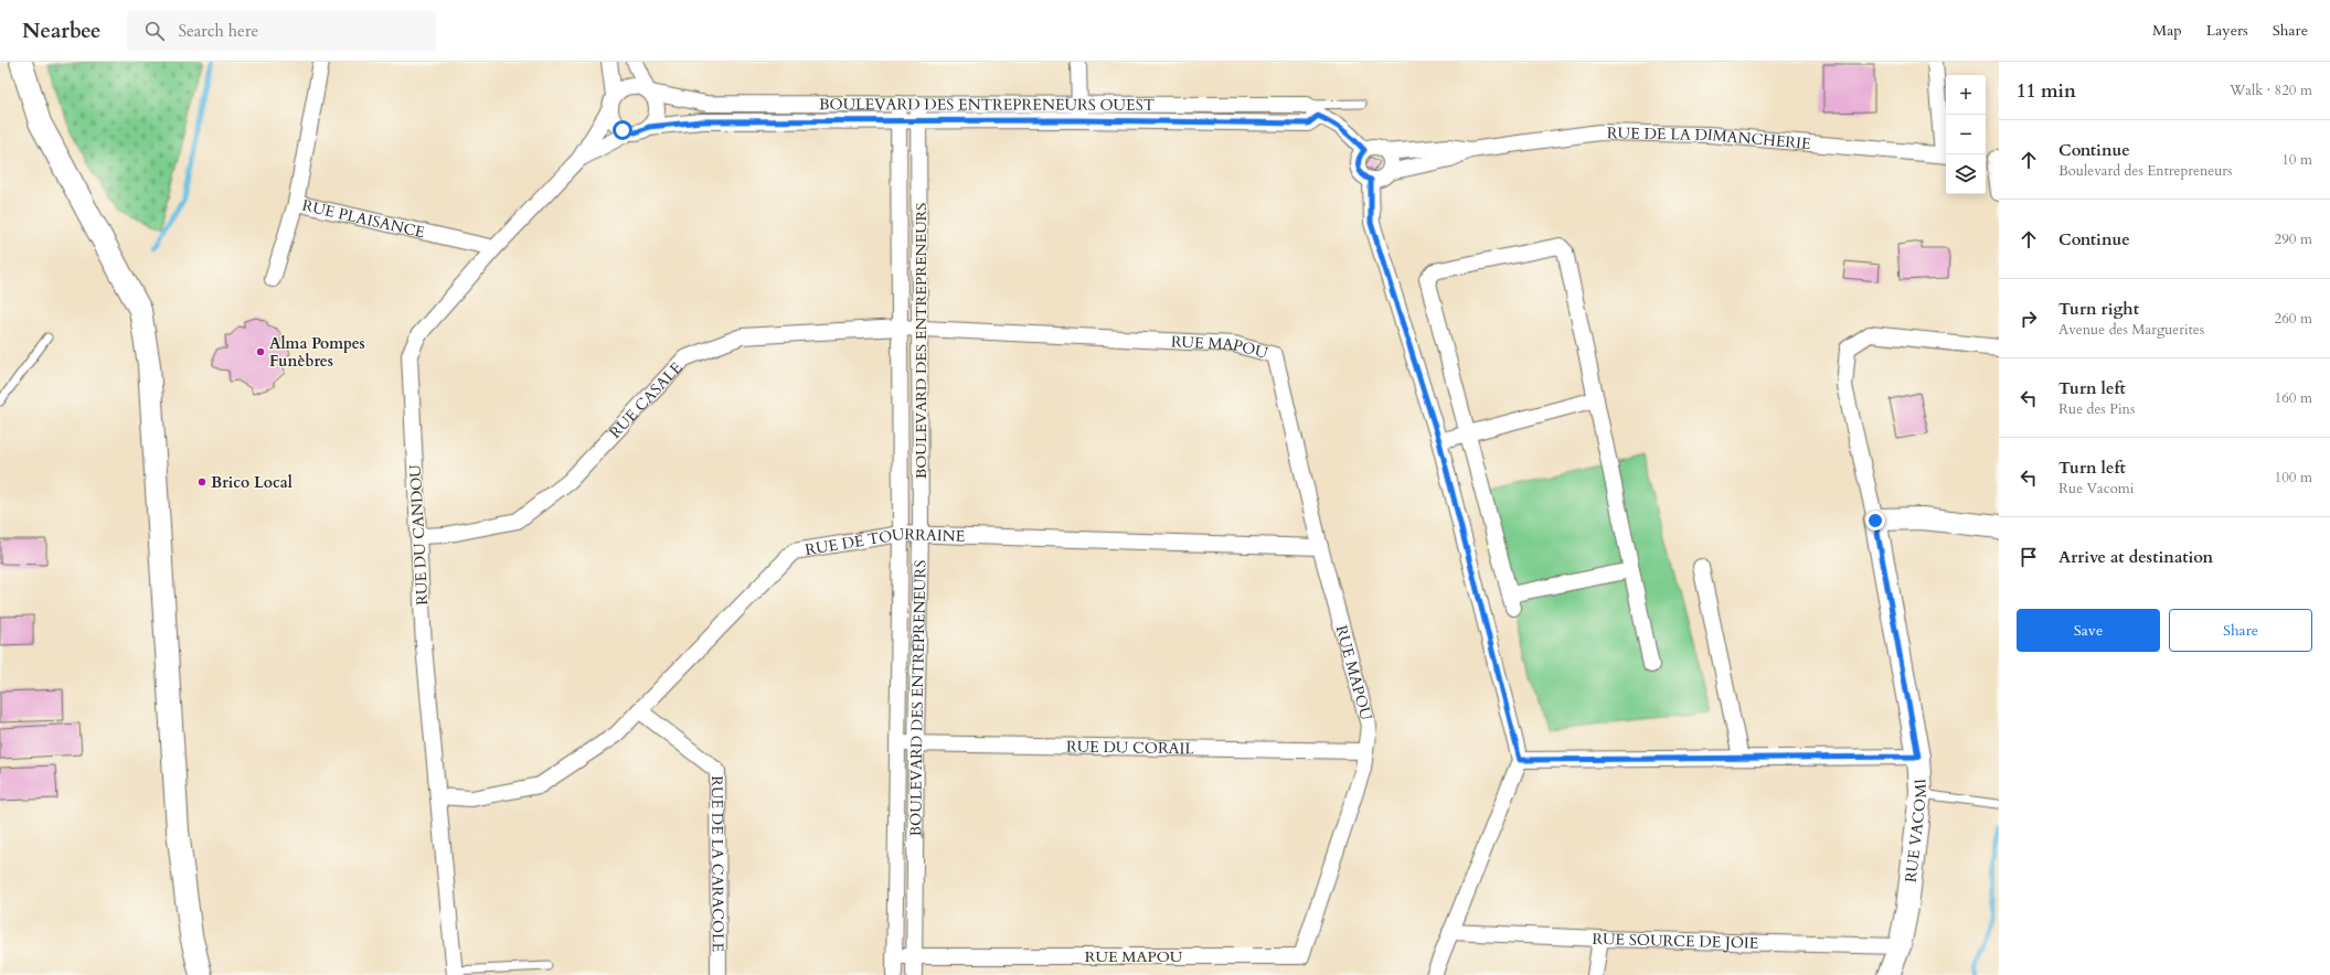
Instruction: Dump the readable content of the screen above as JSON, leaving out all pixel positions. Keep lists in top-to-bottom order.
{
  "streets": {
    "main road": ["RUE VACOMI"],
    "street": [
      "BOULEVARD DES ENTREPRENEURS OUEST",
      "RUE DE LA DIMANCHERIE",
      "RUE PLAISANCE",
      "BOULEVARD DES ENTREPRENEURS",
      "RUE MAPOU",
      "RUE CASALE",
      "RUE DU CANDOU",
      "RUE DE TOURRAINE",
      "RUE DU CORAIL",
      "RUE DE LA CARACOLE",
      "RUE SOURCE DE JOIE"
    ]
  },
  "crossings": [
    ["BOULEVARD DES ENTREPRENEURS OUEST", "BOULEVARD DES ENTREPRENEURS"],
    ["BOULEVARD DES ENTREPRENEURS OUEST", "RUE DU CANDOU"],
    ["RUE PLAISANCE", "RUE DU CANDOU"],
    ["BOULEVARD DES ENTREPRENEURS", "RUE MAPOU"],
    ["BOULEVARD DES ENTREPRENEURS", "RUE CASALE"],
    ["BOULEVARD DES ENTREPRENEURS", "RUE DE TOURRAINE"],
    ["BOULEVARD DES ENTREPRENEURS", "RUE DU CORAIL"],
    ["RUE MAPOU", "RUE CASALE"],
    ["RUE MAPOU", "RUE DE TOURRAINE"],
    ["RUE MAPOU", "RUE DU CORAIL"],
    ["RUE CASALE", "RUE DU CANDOU"],
    ["RUE DU CANDOU", "RUE DE TOURRAINE"],
    ["RUE DE TOURRAINE", "RUE DE LA CARACOLE"],
    ["RUE VACOMI", "RUE SOURCE DE JOIE"]
  ],
  "places": ["Alma Pompes Funèbres", "Brico Local"],
  "page": {
    "header": "Nearbee",
    "search": "Search here",
    "nav": ["Map", "Layers", "Share"],
    "heading": ["11 min", "Walk · 820 m"],
    "map_buttons": ["+", "−"],
    "list": [
      ["Continue", "Boulevard des Entrepreneurs", "10 m"],
      ["Continue", "290 m"],
      ["Turn right", "Avenue des Marguerites", "260 m"],
      ["Turn left", "Rue des Pins", "160 m"],
      ["Turn left", "Rue Vacomi", "100 m"],
      "Arrive at destination"
    ],
    "buttons": ["Save", "Share"]
  }
}
